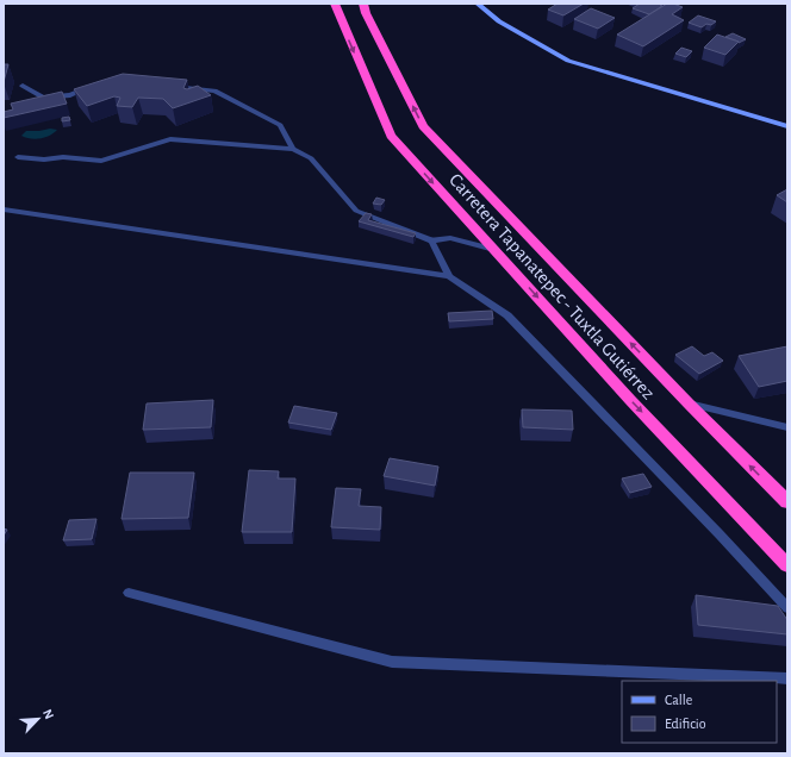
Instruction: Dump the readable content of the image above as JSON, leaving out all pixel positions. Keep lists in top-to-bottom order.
{
  "streets": {
    "highway": ["Carretera Tapanatepec - Tuxtla Gutiérrez"]
  },
  "legend": ["Calle", "Edificio"],
  "north": "top right"
}
